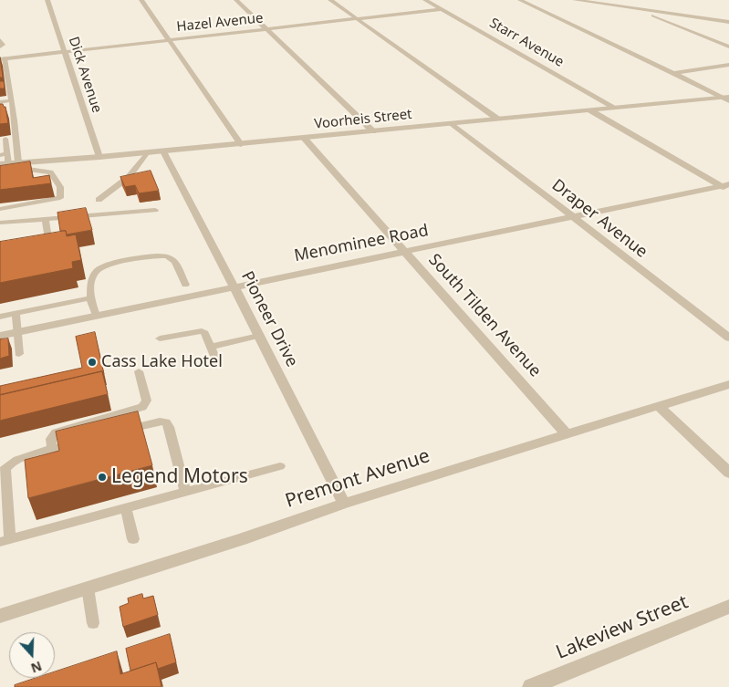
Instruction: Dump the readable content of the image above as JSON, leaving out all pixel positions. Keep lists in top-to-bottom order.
{
  "streets": {
    "street": [
      "Hazel Avenue",
      "Starr Avenue",
      "Dick Avenue",
      "Voorheis Street",
      "Draper Avenue",
      "Menominee Road",
      "South Tilden Avenue",
      "Pioneer Drive",
      "Premont Avenue",
      "Lakeview Street"
    ]
  },
  "crossings": [
    ["Hazel Avenue", "Starr Avenue"],
    ["Hazel Avenue", "Dick Avenue"],
    ["Starr Avenue", "Voorheis Street"],
    ["Dick Avenue", "Voorheis Street"],
    ["Voorheis Street", "Draper Avenue"],
    ["Voorheis Street", "South Tilden Avenue"],
    ["Voorheis Street", "Pioneer Drive"],
    ["Draper Avenue", "Menominee Road"],
    ["Menominee Road", "South Tilden Avenue"],
    ["Menominee Road", "Pioneer Drive"],
    ["South Tilden Avenue", "Premont Avenue"],
    ["Pioneer Drive", "Premont Avenue"]
  ],
  "places": ["Cass Lake Hotel", "Legend Motors"],
  "north": "bottom"
}
